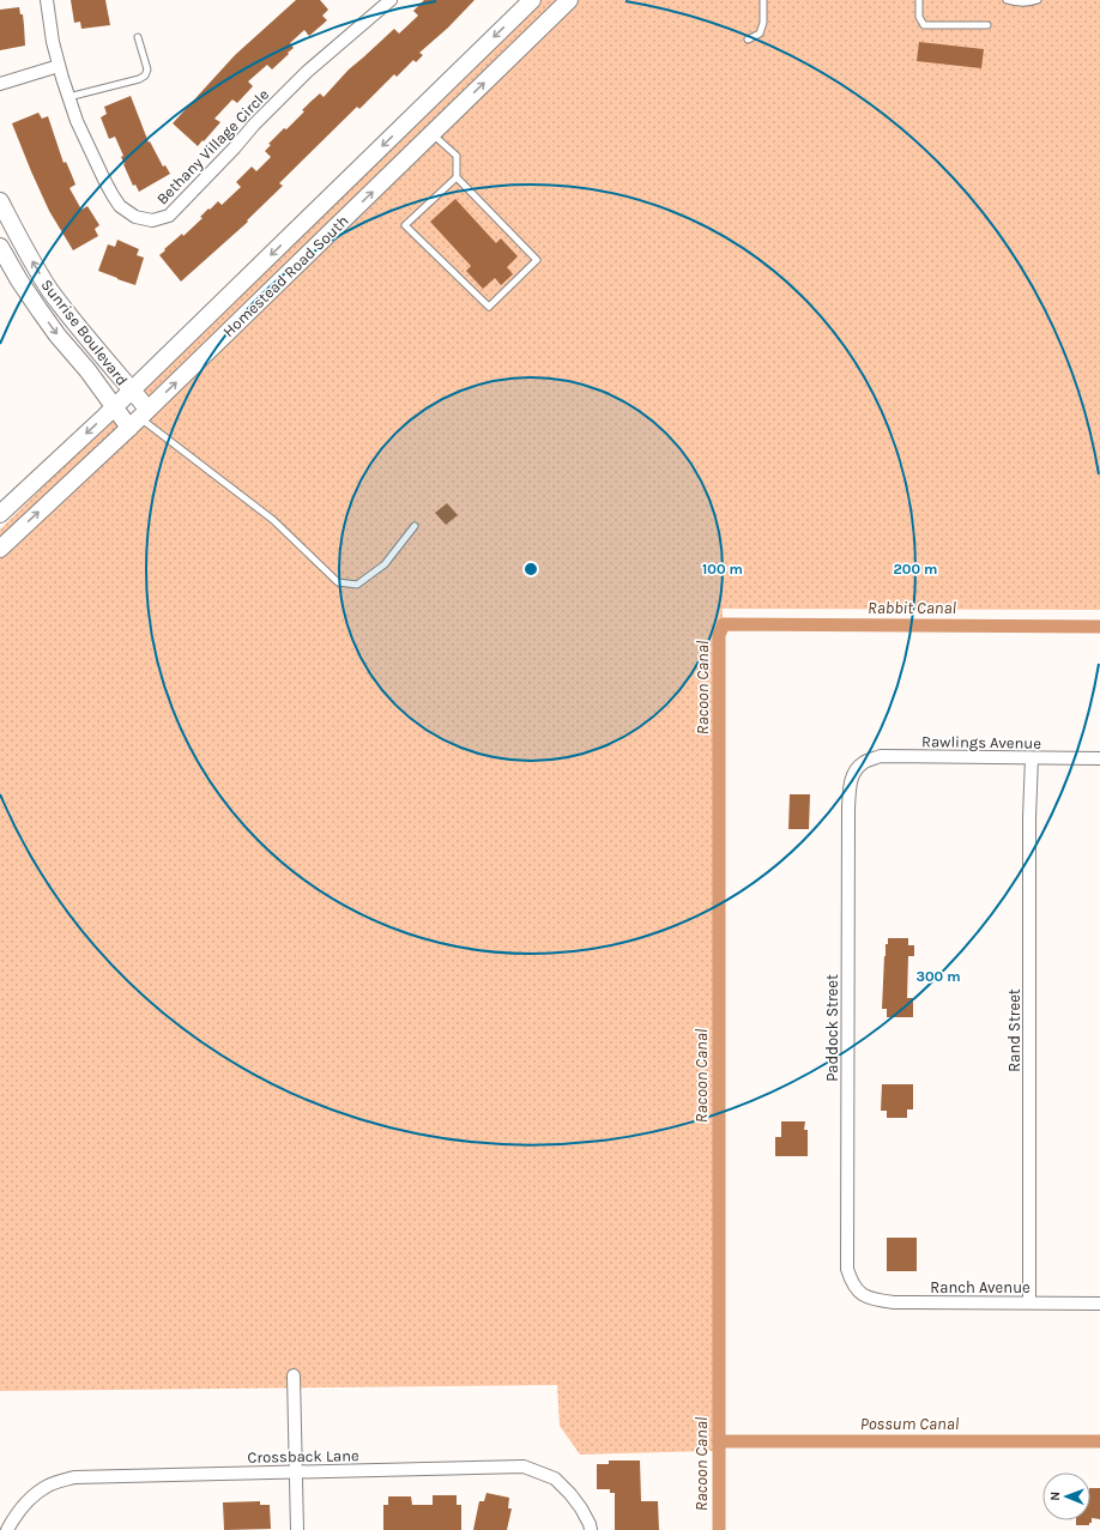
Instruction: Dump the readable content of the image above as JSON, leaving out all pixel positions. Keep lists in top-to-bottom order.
{
  "streets": {
    "main road": ["Homestead Road South", "Sunrise Boulevard"],
    "street": [
      "Bethany Village Circle",
      "Rawlings Avenue",
      "Paddock Street",
      "Rand Street",
      "Ranch Avenue",
      "Crossback Lane"
    ]
  },
  "crossings": [
    ["Homestead Road South", "Sunrise Boulevard"],
    ["Rawlings Avenue", "Paddock Street"],
    ["Rawlings Avenue", "Rand Street"],
    ["Paddock Street", "Ranch Avenue"],
    ["Rand Street", "Ranch Avenue"]
  ],
  "water": ["Rabbit Canal", "Racoon Canal", "Possum Canal"],
  "north": "left",
  "rings": ["100 m", "200 m", "300 m"]
}
